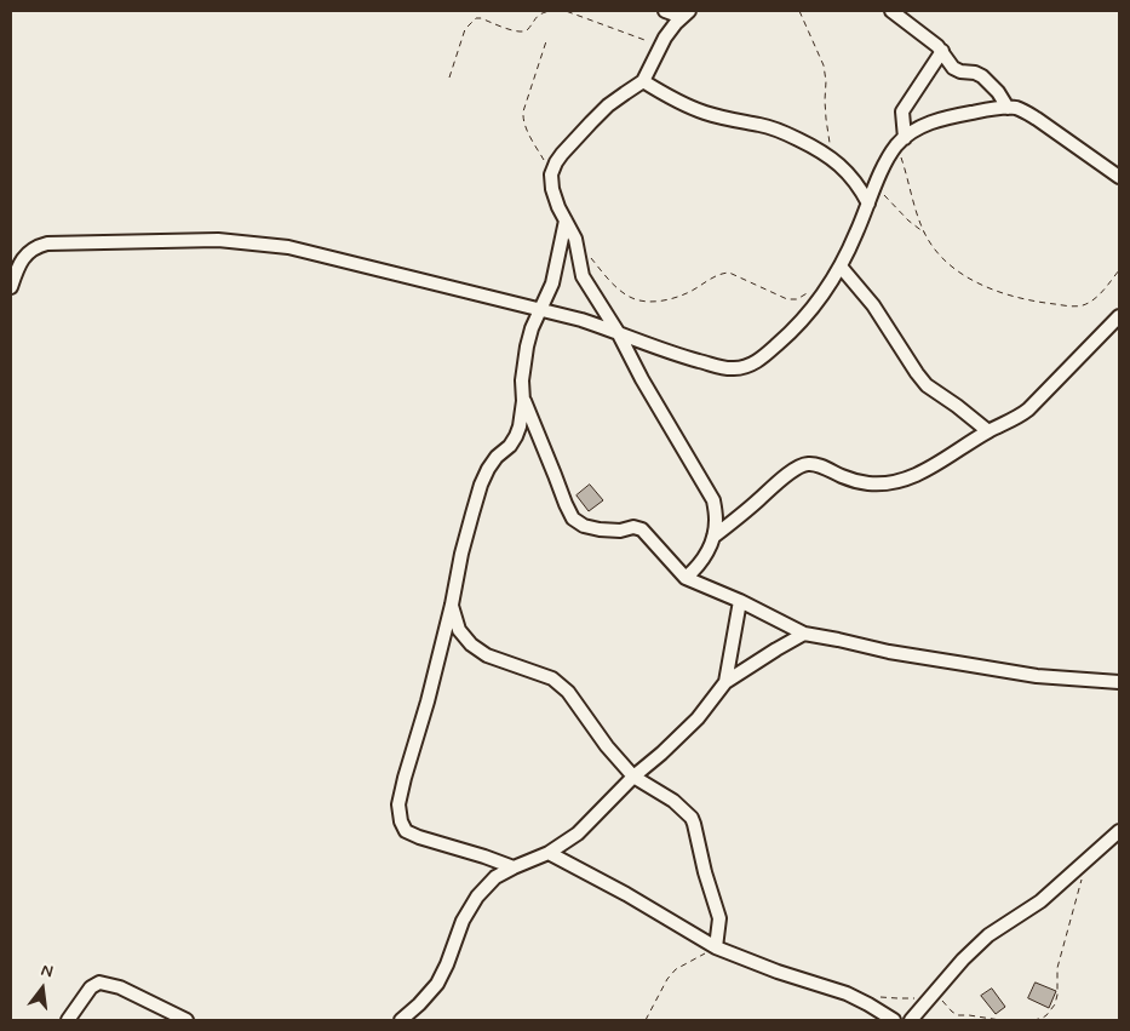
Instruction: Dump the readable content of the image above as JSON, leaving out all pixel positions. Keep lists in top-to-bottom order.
{
  "north": "top"
}
